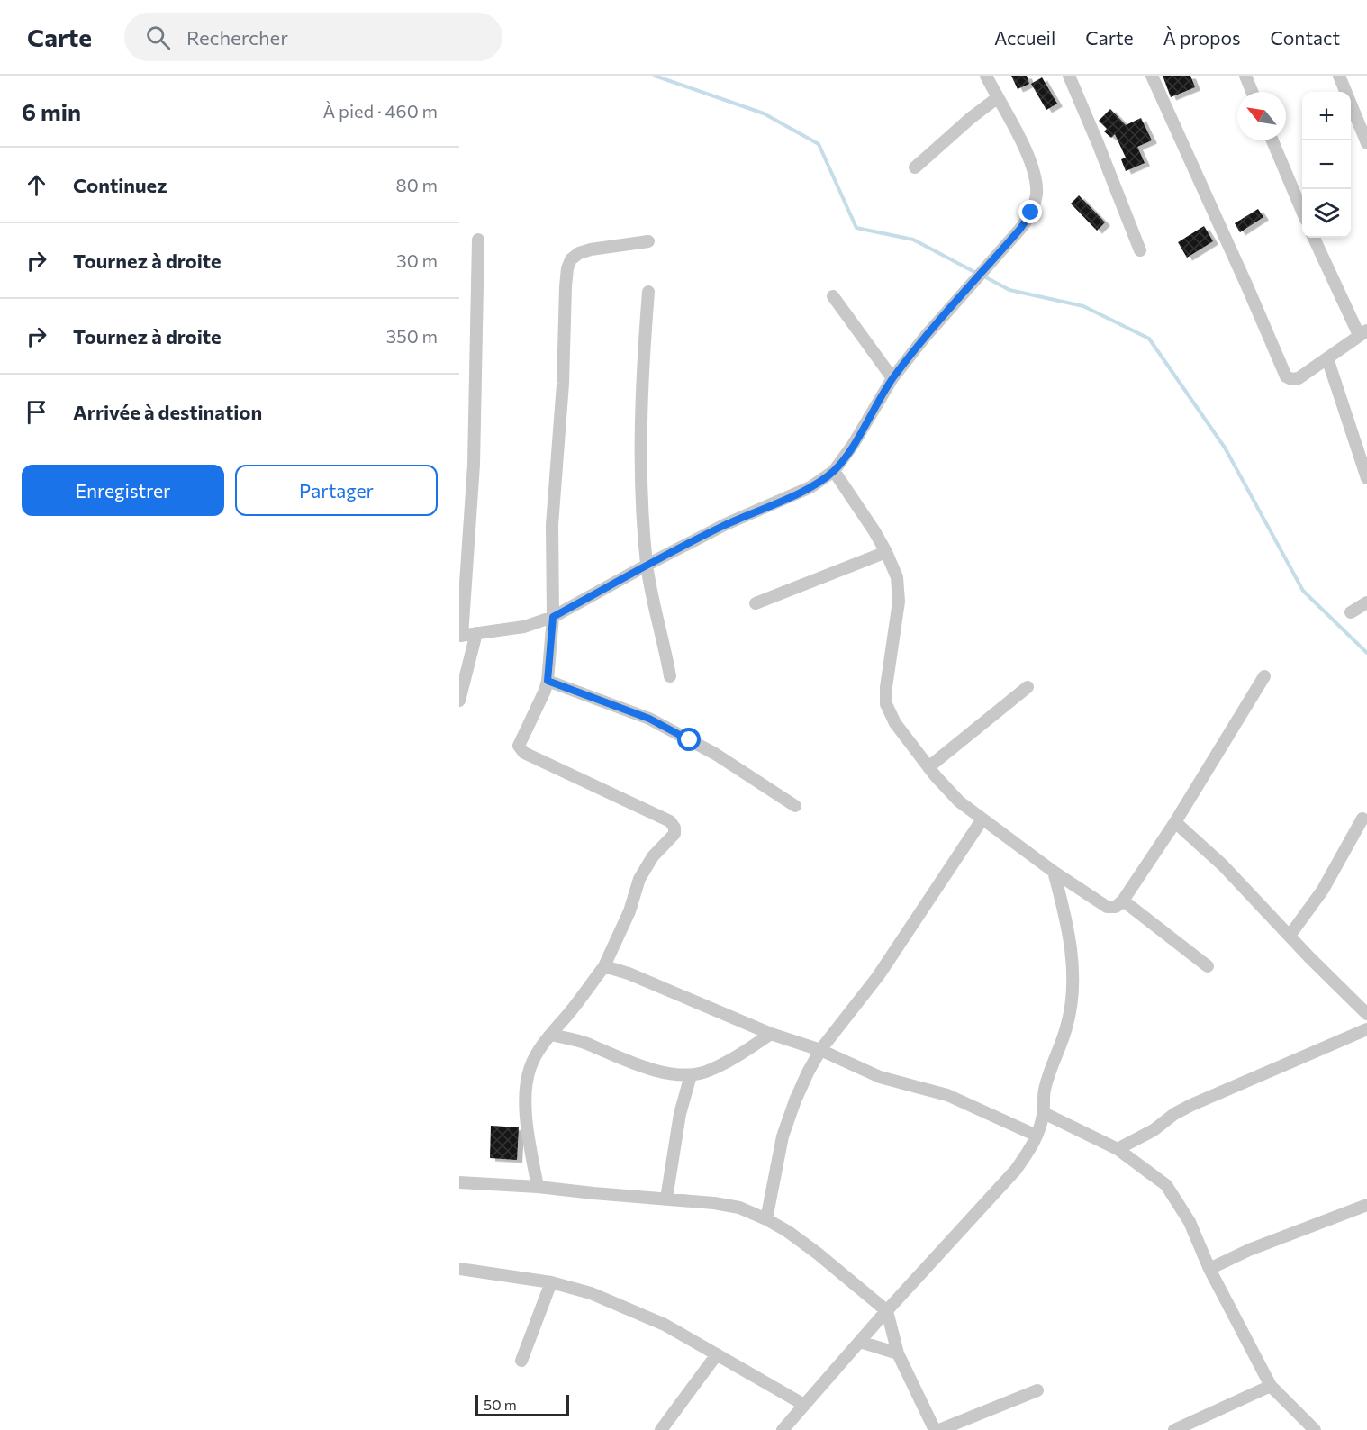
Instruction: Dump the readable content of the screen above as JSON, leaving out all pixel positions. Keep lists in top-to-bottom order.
{
  "scale_bar": "50 m",
  "north": "top left",
  "page": {
    "header": "Carte",
    "search": "Rechercher",
    "nav": [
      "Accueil",
      "Carte",
      "À propos",
      "Contact"
    ],
    "heading": ["6 min", "À pied · 460 m"],
    "map_buttons": ["+", "−"],
    "list": [
      ["Continuez", "80 m"],
      ["Tournez à droite", "30 m"],
      ["Tournez à droite", "350 m"],
      "Arrivée à destination"
    ],
    "buttons": ["Enregistrer", "Partager"],
    "scale": "50 m"
  }
}
